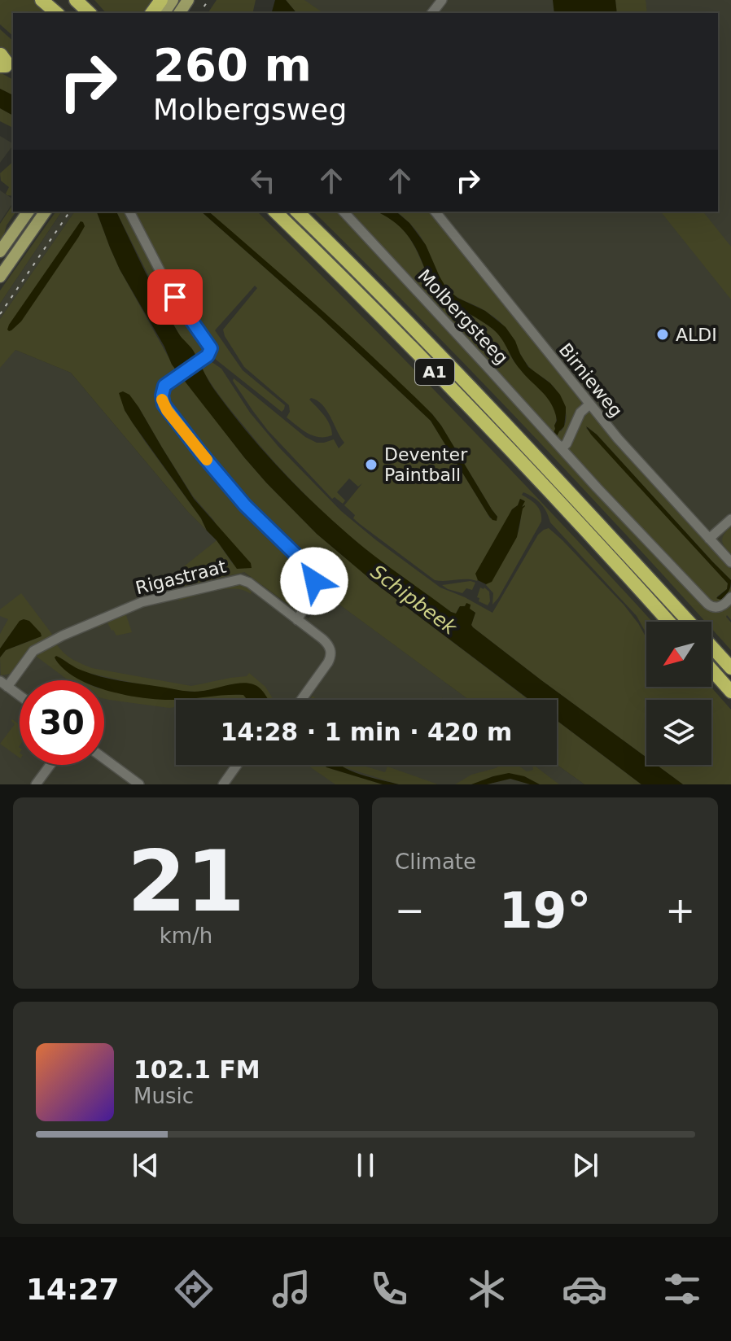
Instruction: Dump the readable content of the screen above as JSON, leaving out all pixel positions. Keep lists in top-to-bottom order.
{
  "streets": {
    "highway": ["A1"],
    "street": ["Molbergsteeg", "Birnieweg", "Rigastraat"]
  },
  "water": ["Schipbeek"],
  "places": ["ALDI", "Deventer Paintball"],
  "north": "bottom left",
  "page": {
    "turn": ["260 m", "Molbergsweg"],
    "limit": "30",
    "trip": "14:28 · 1 min · 420 m",
    "tile": [
      ["21", "km/h"],
      "Climate"
    ],
    "heat": ["−", "19°", "+"],
    "song": ["102.1 FM", "Music"],
    "tabs": "14:27"
  }
}
